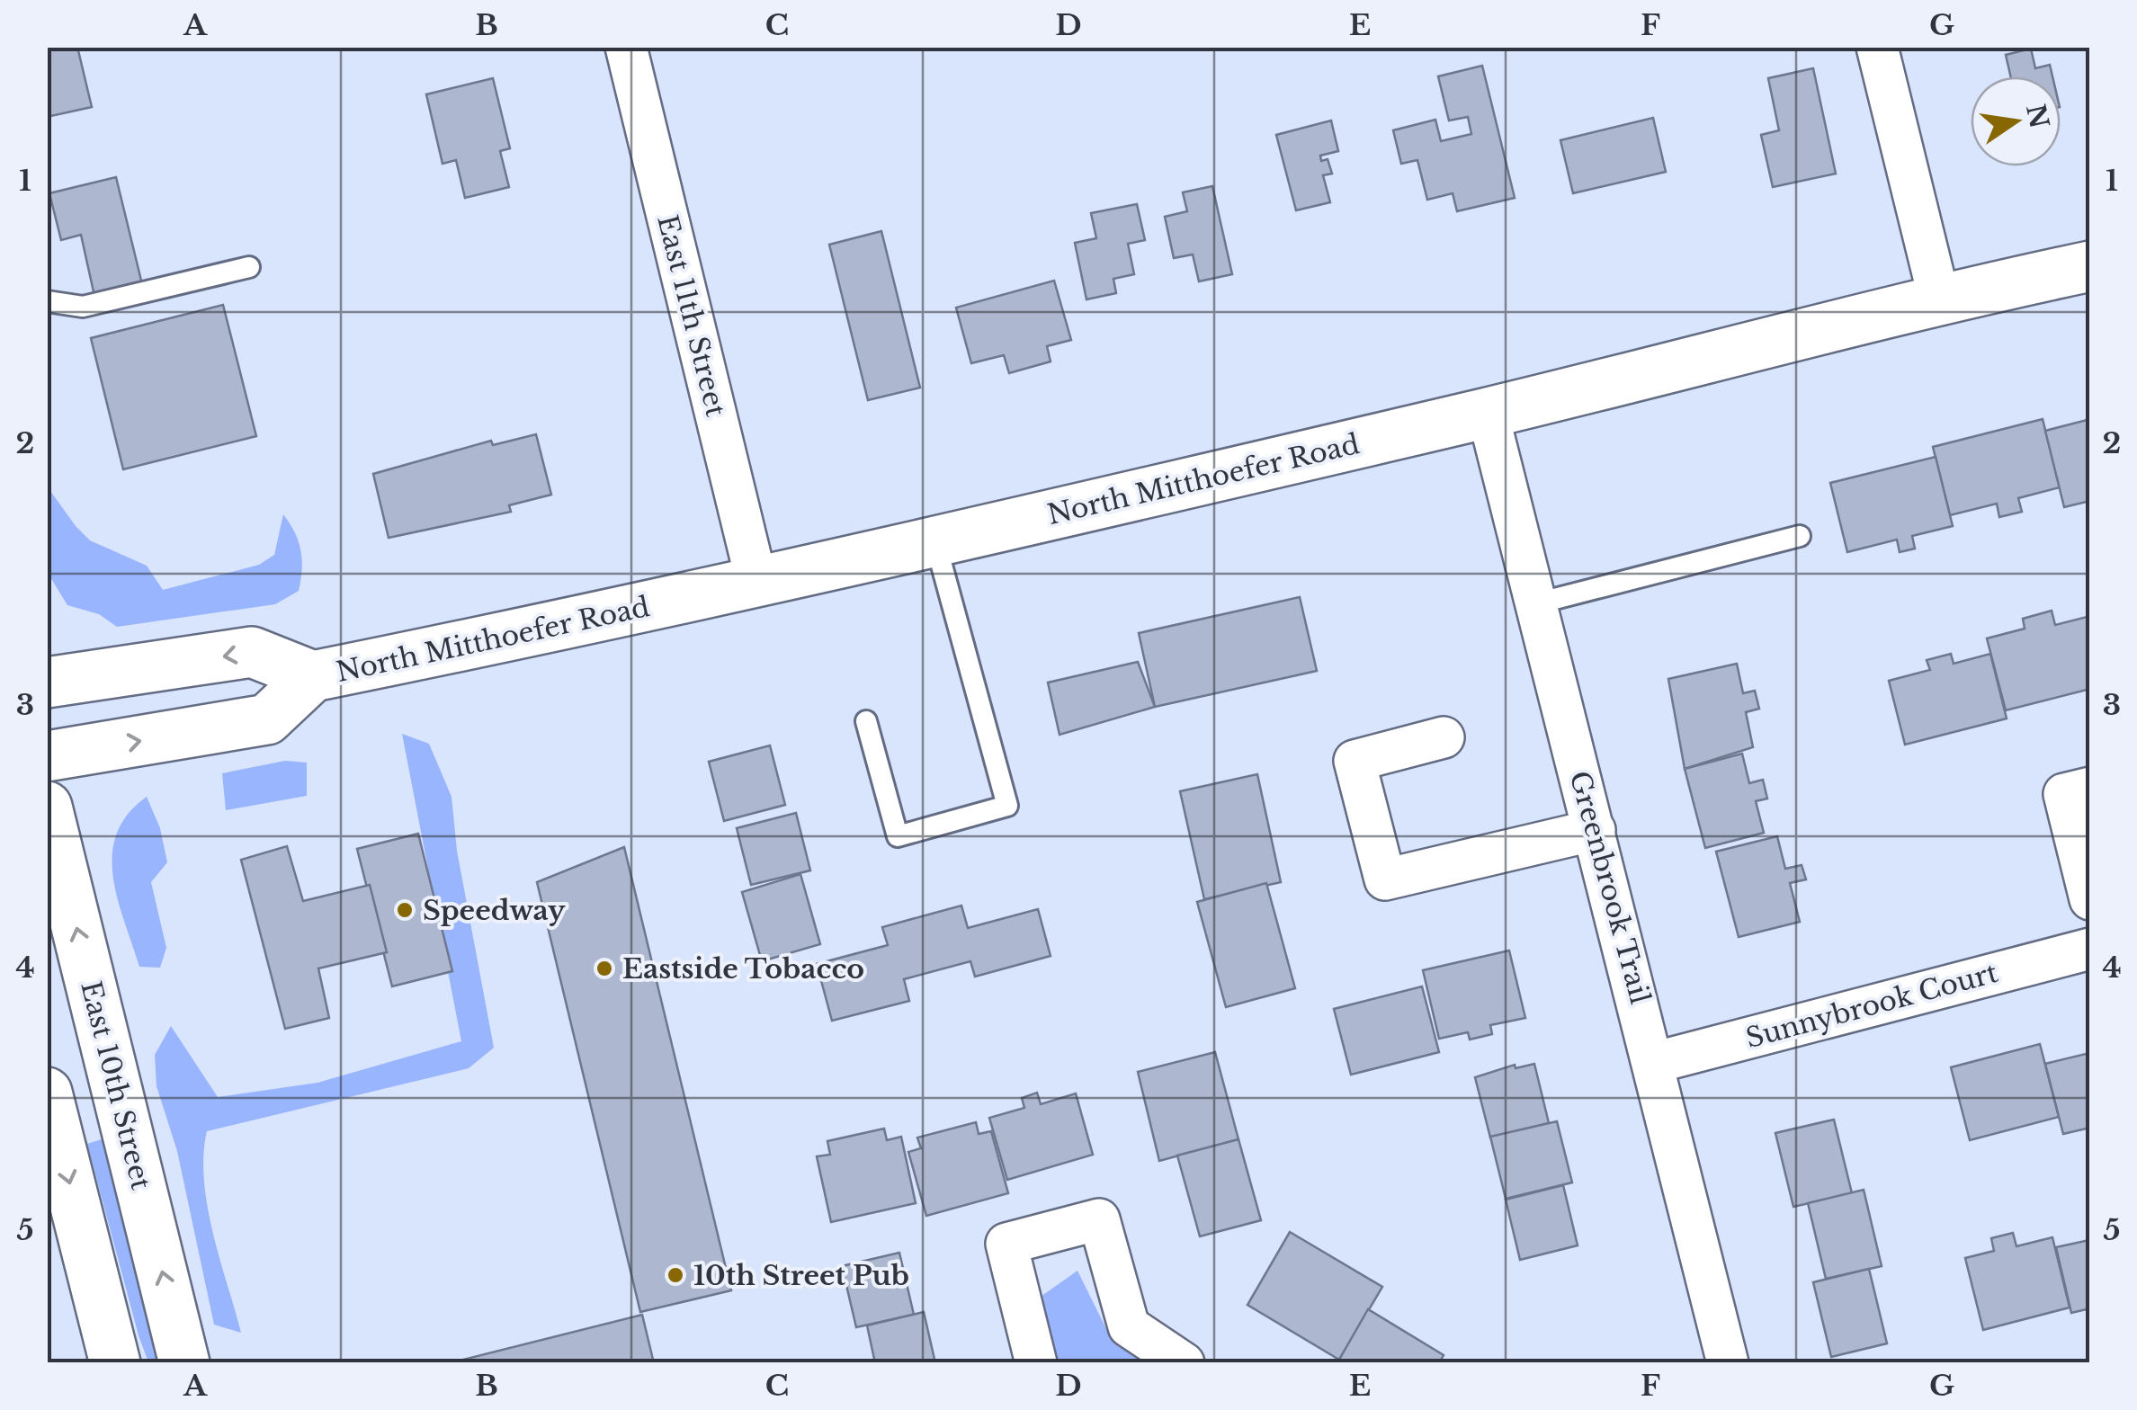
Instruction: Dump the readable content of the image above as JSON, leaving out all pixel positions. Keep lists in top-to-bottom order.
{
  "streets": {
    "main road": ["North Mitthoefer Road", "East 10th Street"],
    "street": ["East 11th Street", "Greenbrook Trail", "Sunnybrook Court"]
  },
  "crossings": [
    ["East 11th Street", "North Mitthoefer Road"],
    ["North Mitthoefer Road", "Greenbrook Trail"],
    ["Greenbrook Trail", "Sunnybrook Court"]
  ],
  "places": ["Speedway", "Eastside Tobacco", "10th Street Pub"],
  "north": "right",
  "grid": {
    "columns": [
      "A",
      "B",
      "C",
      "D",
      "E",
      "F",
      "G"
    ],
    "rows": [
      "1",
      "2",
      "3",
      "4",
      "5"
    ]
  }
}
